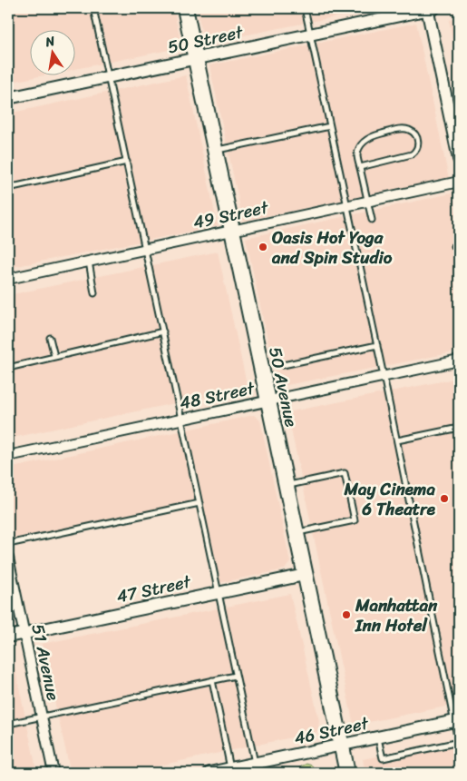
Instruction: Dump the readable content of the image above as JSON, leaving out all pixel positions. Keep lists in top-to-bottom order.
{
  "streets": {
    "main road": ["50 Avenue"],
    "street": [
      "50 Street",
      "49 Street",
      "48 Street",
      "47 Street",
      "51 Avenue",
      "46 Street"
    ]
  },
  "crossings": [
    ["50 Street", "50 Avenue"],
    ["49 Street", "50 Avenue"],
    ["50 Avenue", "48 Street"],
    ["50 Avenue", "47 Street"],
    ["50 Avenue", "46 Street"],
    ["47 Street", "51 Avenue"]
  ],
  "places": ["Oasis Hot Yoga and Spin Studio", "May Cinema 6 Theatre", "Manhattan Inn Hotel"],
  "north": "top"
}
